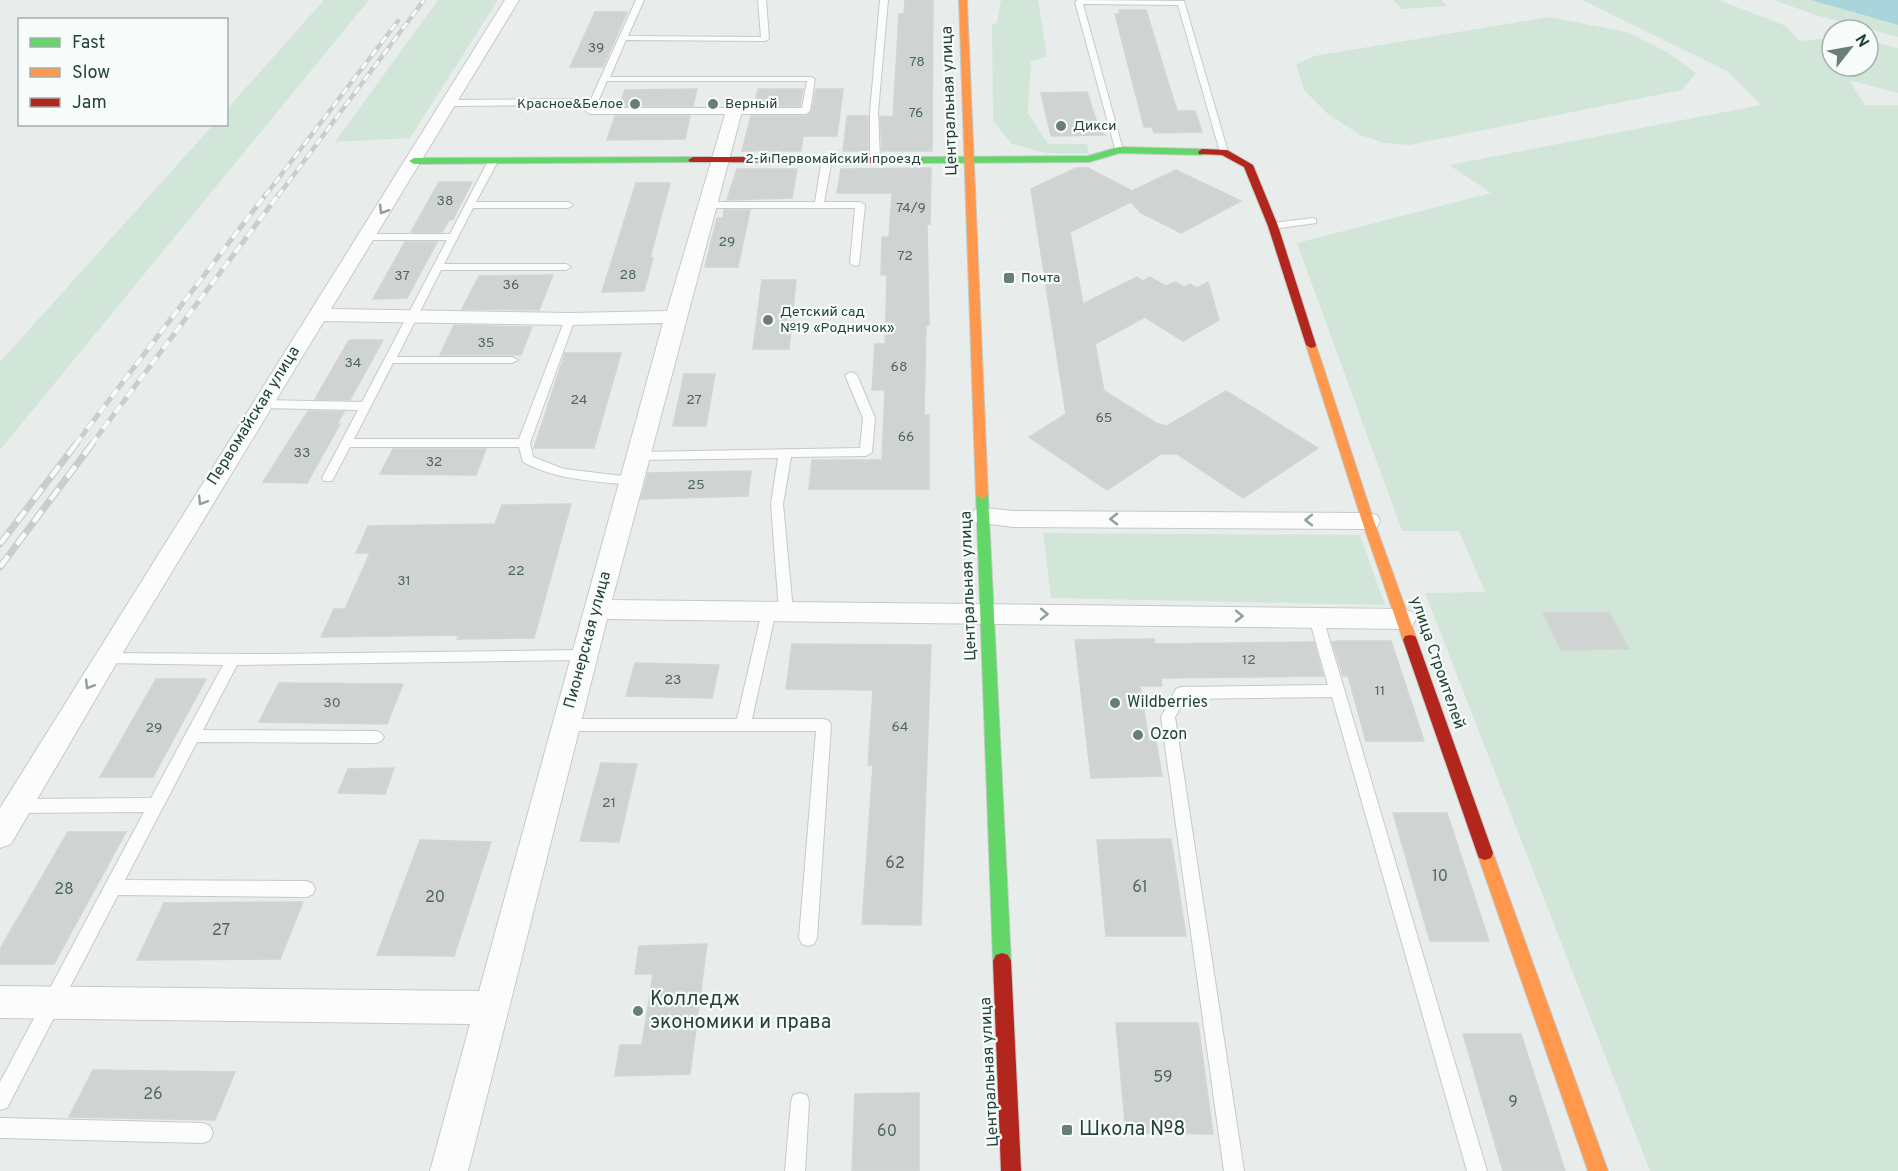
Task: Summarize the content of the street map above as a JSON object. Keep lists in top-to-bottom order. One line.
{"streets":{"street":["Центральная улица","2-й Первомайский проезд","Первомайская улица","Пионерская улица","улица Строителей"]},"crossings":[["Центральная улица","2-й Первомайский проезд"],["2-й Первомайский проезд","Первомайская улица"],["2-й Первомайский проезд","Пионерская улица"],["2-й Первомайский проезд","улица Строителей"]],"one_way":["Первомайская улица"],"places":{"other":["Красное&Белое","Верный","Дикси","Детский сад №19 «Родничок»","Wildberries","Ozon","Колледж экономики и права"],"transit":["Почта","Школа №8"]},"house_numbers":["39","78","76","38","74/9","29","72","28","37","36","35","34","68","24","27","65","66","33","32","25","22","31","12","23","11","30","64","29","21","62","10","61","28","20","27","59","26","9","60"],"legend":["Fast","Slow","Jam"],"north":"top right"}
